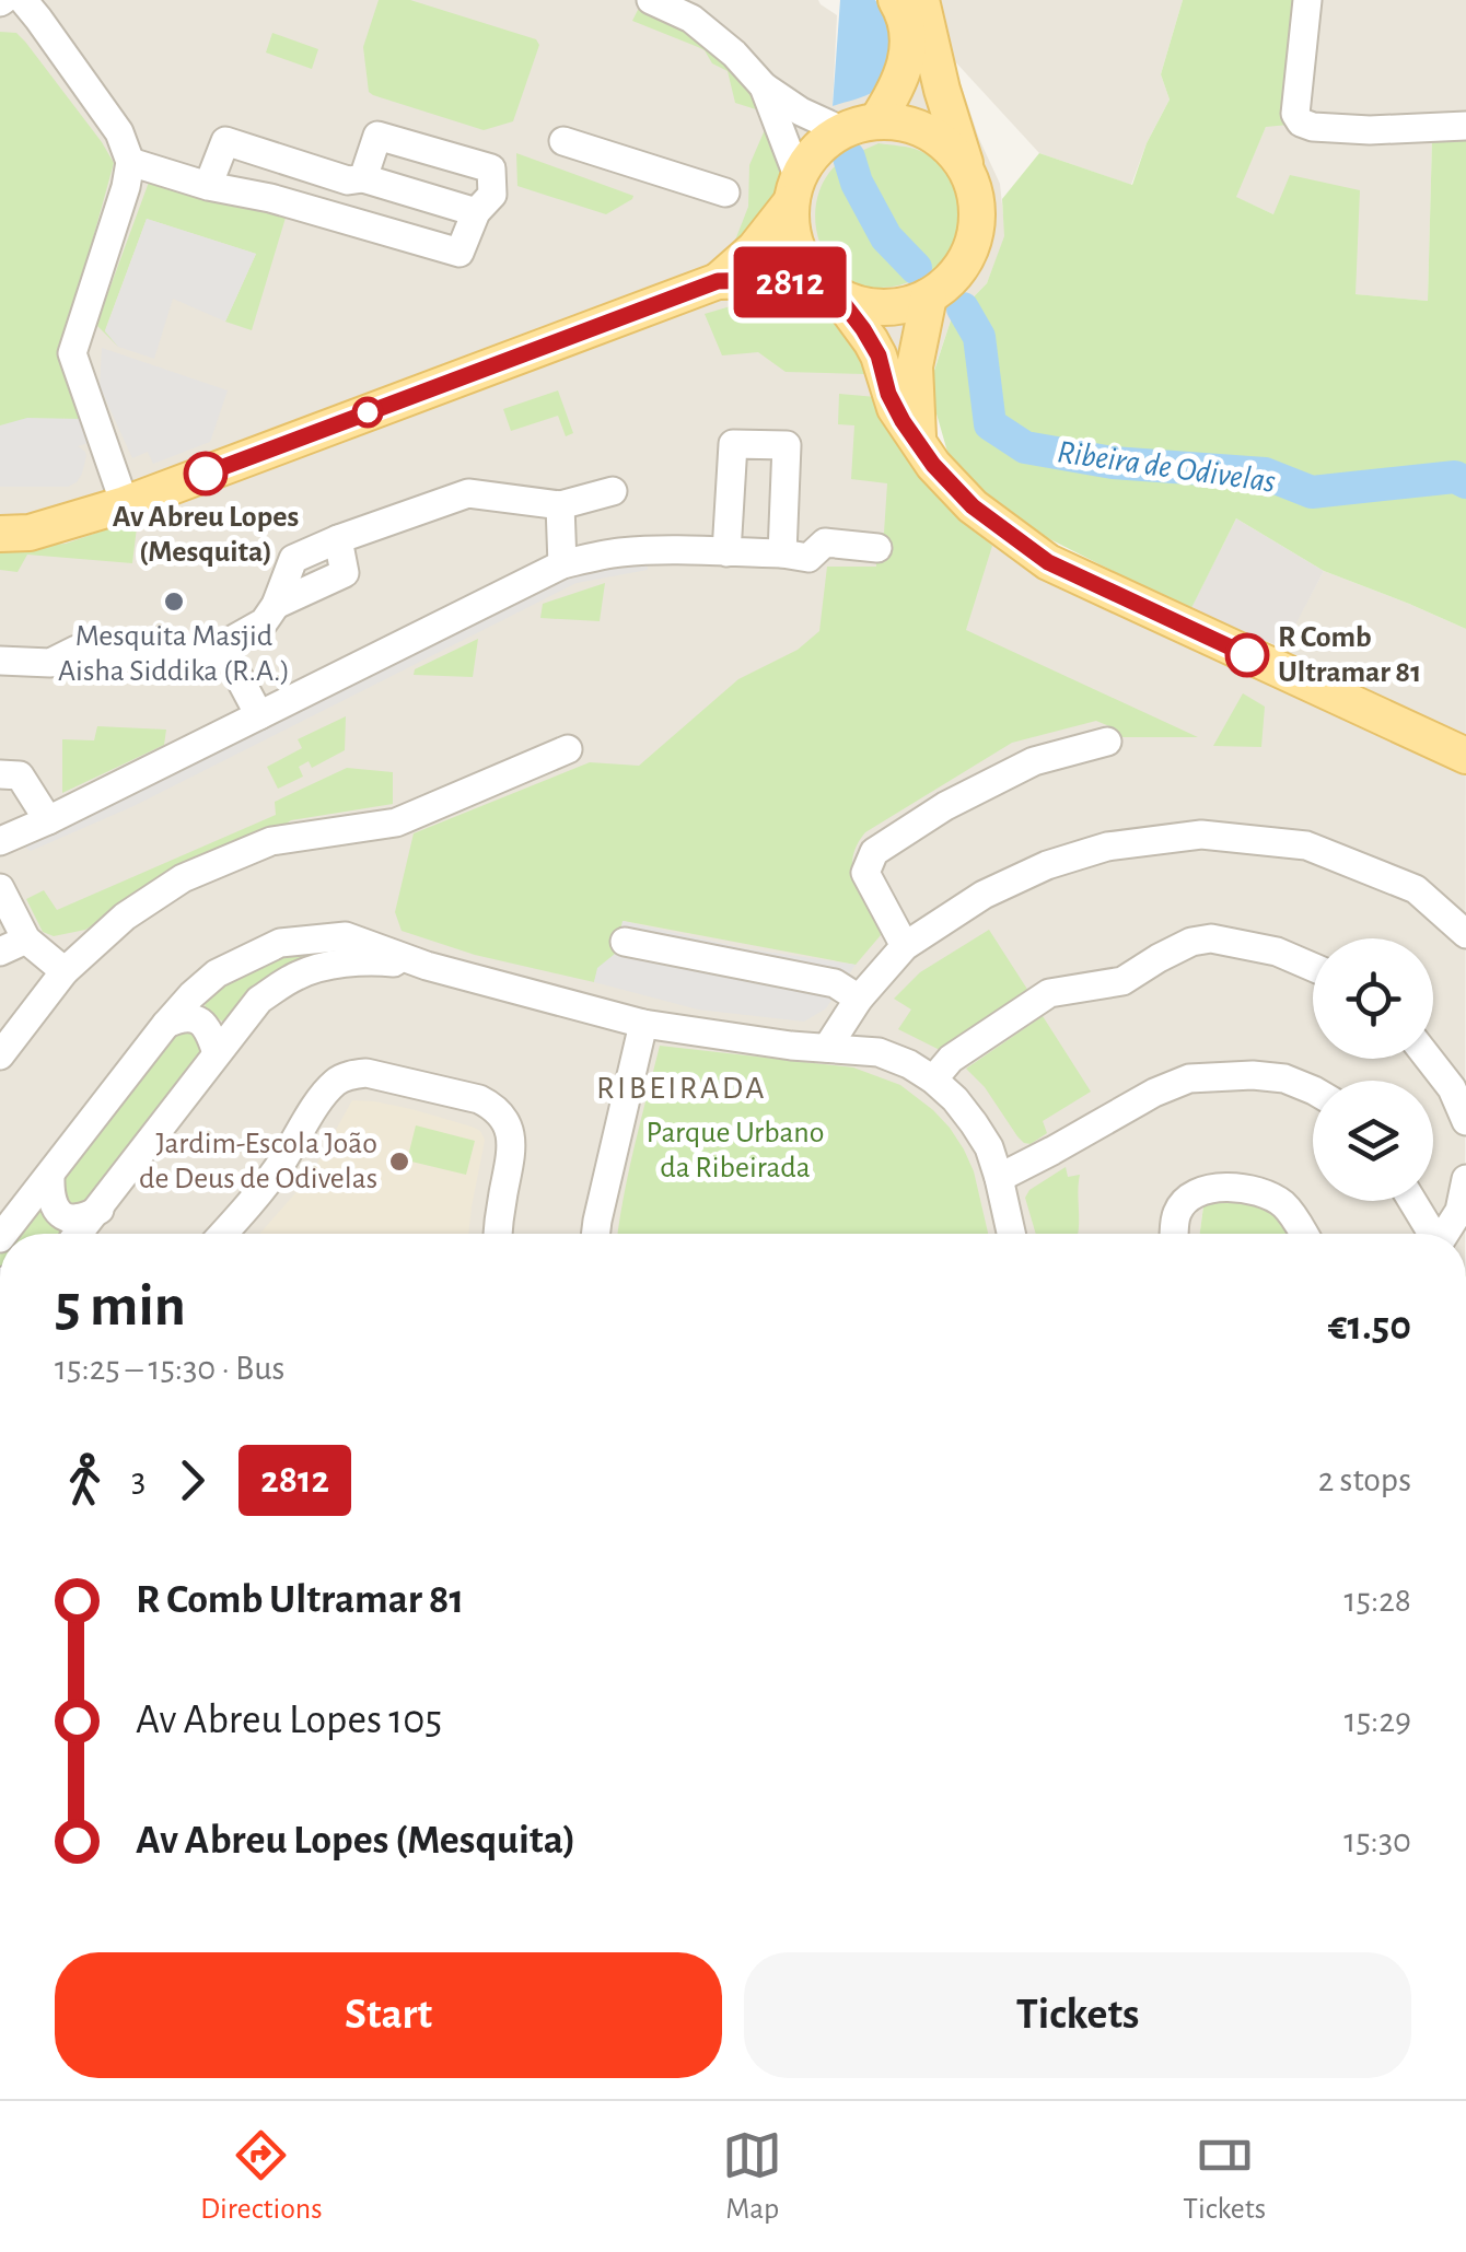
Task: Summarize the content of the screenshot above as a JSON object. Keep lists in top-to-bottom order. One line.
{"districts":["RIBEIRADA"],"water":["Ribeira de Odivelas"],"parks":["Parque Urbano da Ribeirada"],"places":["Av Abreu Lopes (Mesquita)","Mesquita Masjid Aisha Siddika (R.A.)","R Comb Ultramar 81","Jardim-Escola João de Deus de Odivelas"],"lines":["bus line 2812"],"page":{"on_map":"2812","heading":["5 min","15:25 – 15:30 · Bus","€1.50"],"legs":["3","2812","2 stops"],"list":[{"name":"R Comb Ultramar 81","value":"15:28"},{"name":"Av Abreu Lopes 105","value":"15:29"},{"name":"Av Abreu Lopes (Mesquita)","value":"15:30"}],"buttons":["Start","Tickets"],"tabs":["Directions","Map","Tickets"]}}
